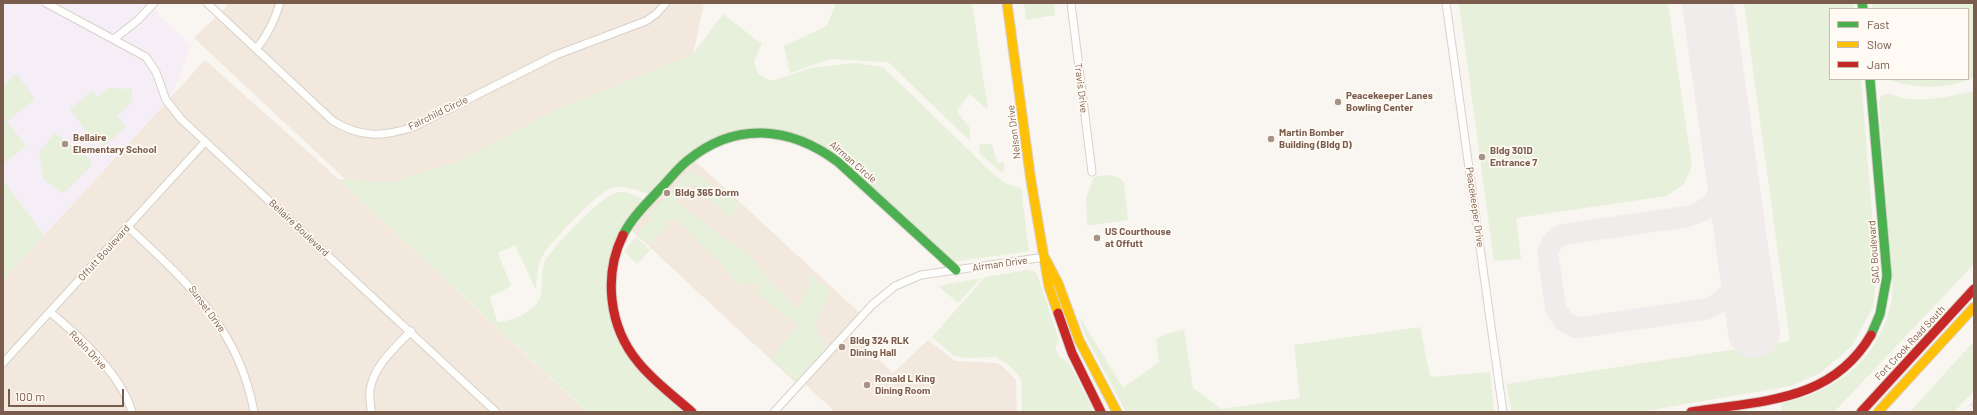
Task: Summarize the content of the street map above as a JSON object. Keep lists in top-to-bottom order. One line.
{"streets":{"street":["Travis Drive","Fairchild Circle","Nelson Drive","Airman Circle","Peacekeeper Drive","Bellaire Boulevard","SAC Boulevard","Offutt Boulevard","Airman Drive","Sunset Drive","Fort Crook Road South","Robin Drive"]},"crossings":[["Nelson Drive","Airman Drive"],["Airman Circle","Airman Drive"],["Bellaire Boulevard","Offutt Boulevard"],["Offutt Boulevard","Sunset Drive"],["Offutt Boulevard","Robin Drive"]],"places":["Peacekeeper Lanes Bowling Center","Martin Bomber Building (Bldg D)","Bellaire Elementary School","Bldg 301D Entrance 7","Bldg 365 Dorm","US Courthouse at Offutt","Bldg 324 RLK Dining Hall","Ronald L King Dining Room"],"legend":["Fast","Slow","Jam"],"scale_bar":"100 m"}
